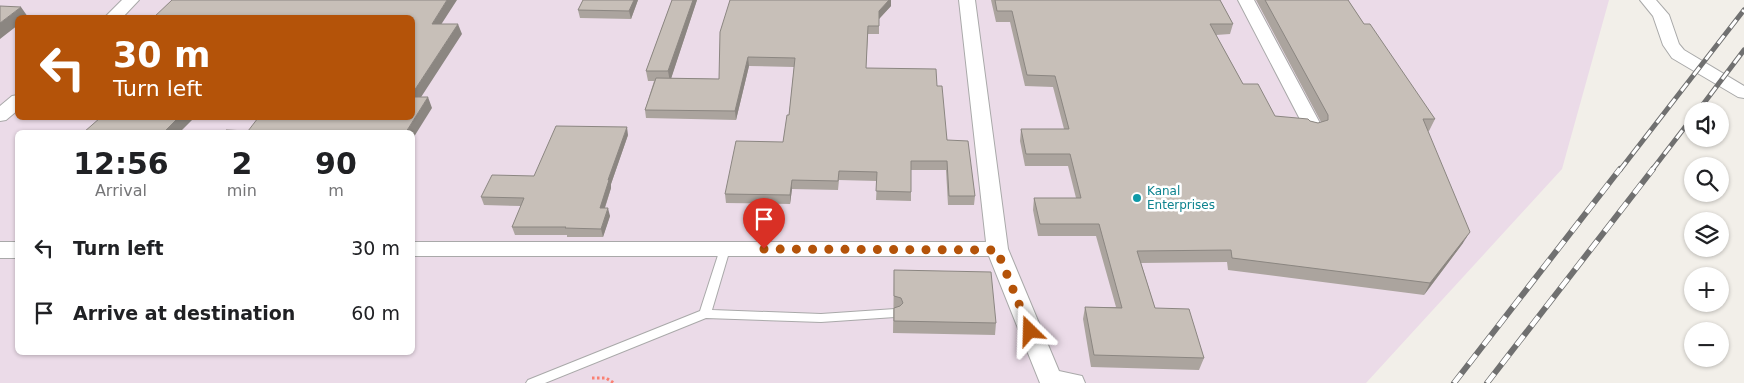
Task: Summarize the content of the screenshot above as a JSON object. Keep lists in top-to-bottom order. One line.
{"places":["Kanal Enterprises"],"page":{"turn":["30 m","Turn left"],"map_buttons":["+","−"],"eta":["12:56","Arrival","2","min","90","m"],"list":[{"name":"Turn left","value":"30 m"},{"name":"Arrive at destination","value":"60 m"}]}}
